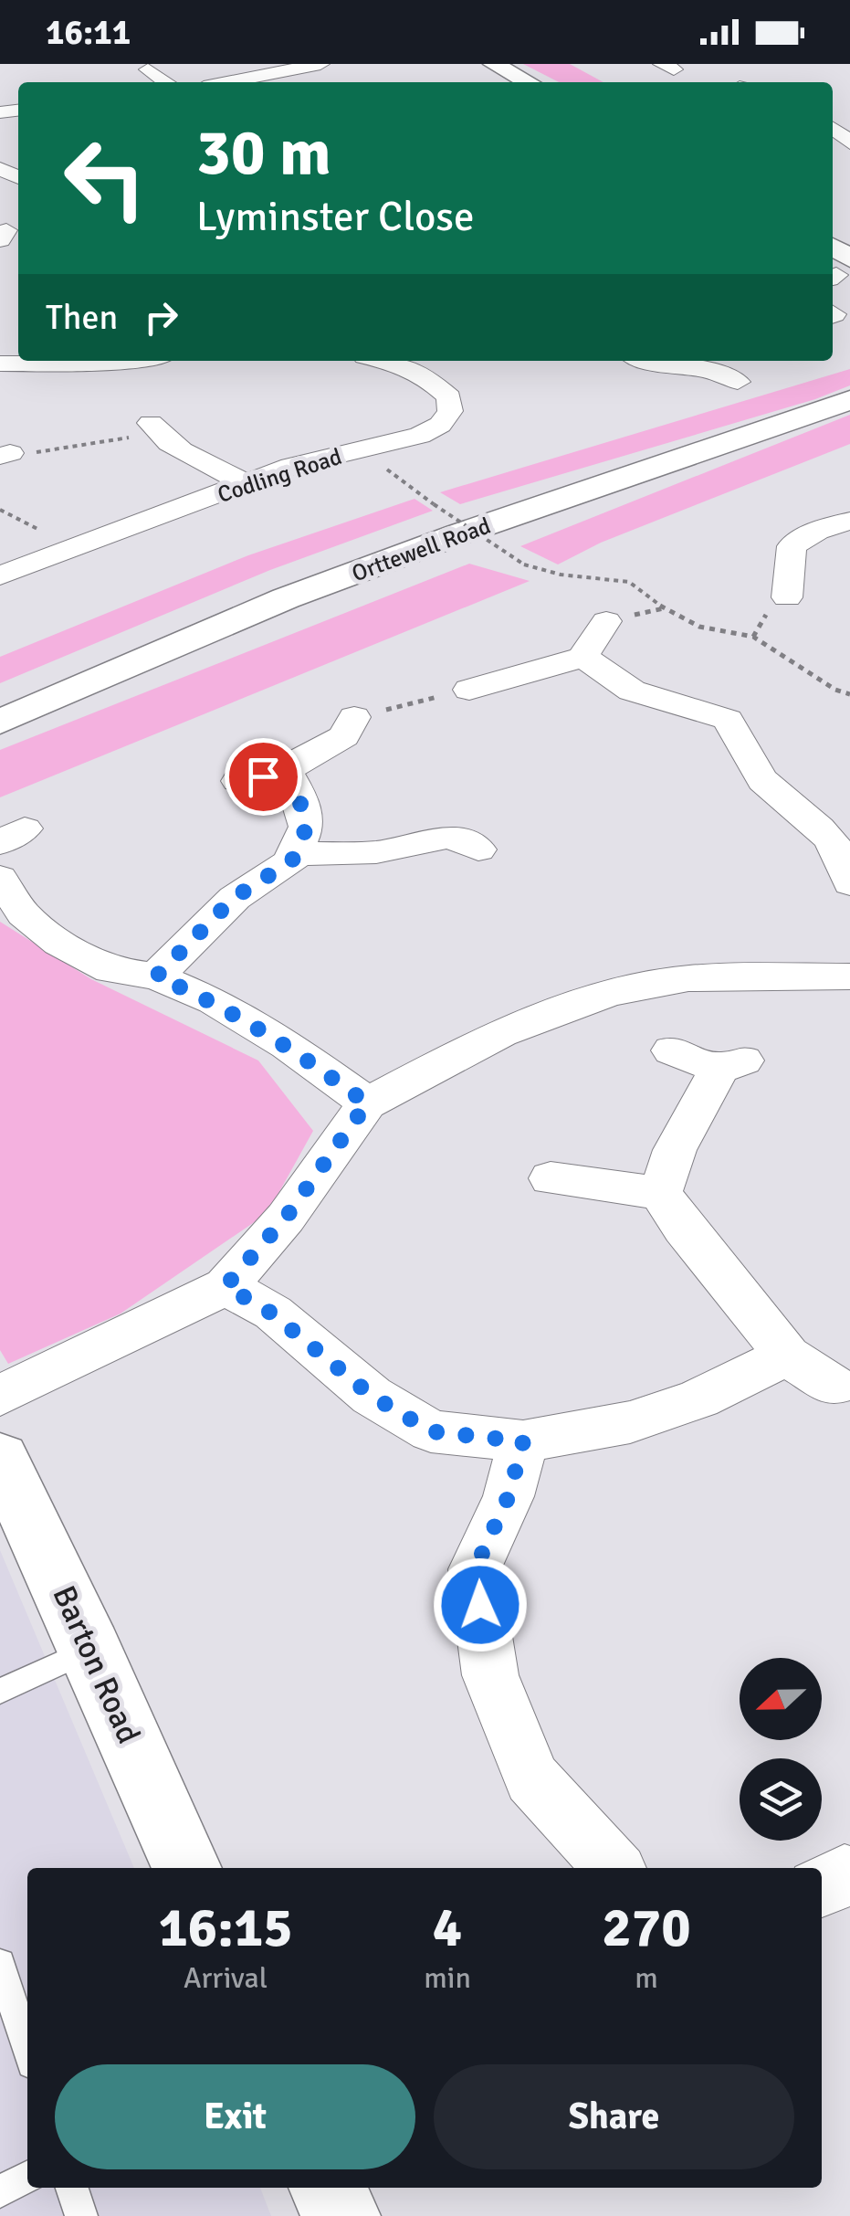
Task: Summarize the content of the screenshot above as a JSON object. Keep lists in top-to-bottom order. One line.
{"streets":{"street":["Codling Road","Orttewell Road","Barton Road"]},"north":"left","page":{"status":"16:11","turn":["30 m","Lyminster Close"],"then":"Then","eta":["16:15","Arrival","4","min","270","m"],"buttons":["Exit","Share"]}}
